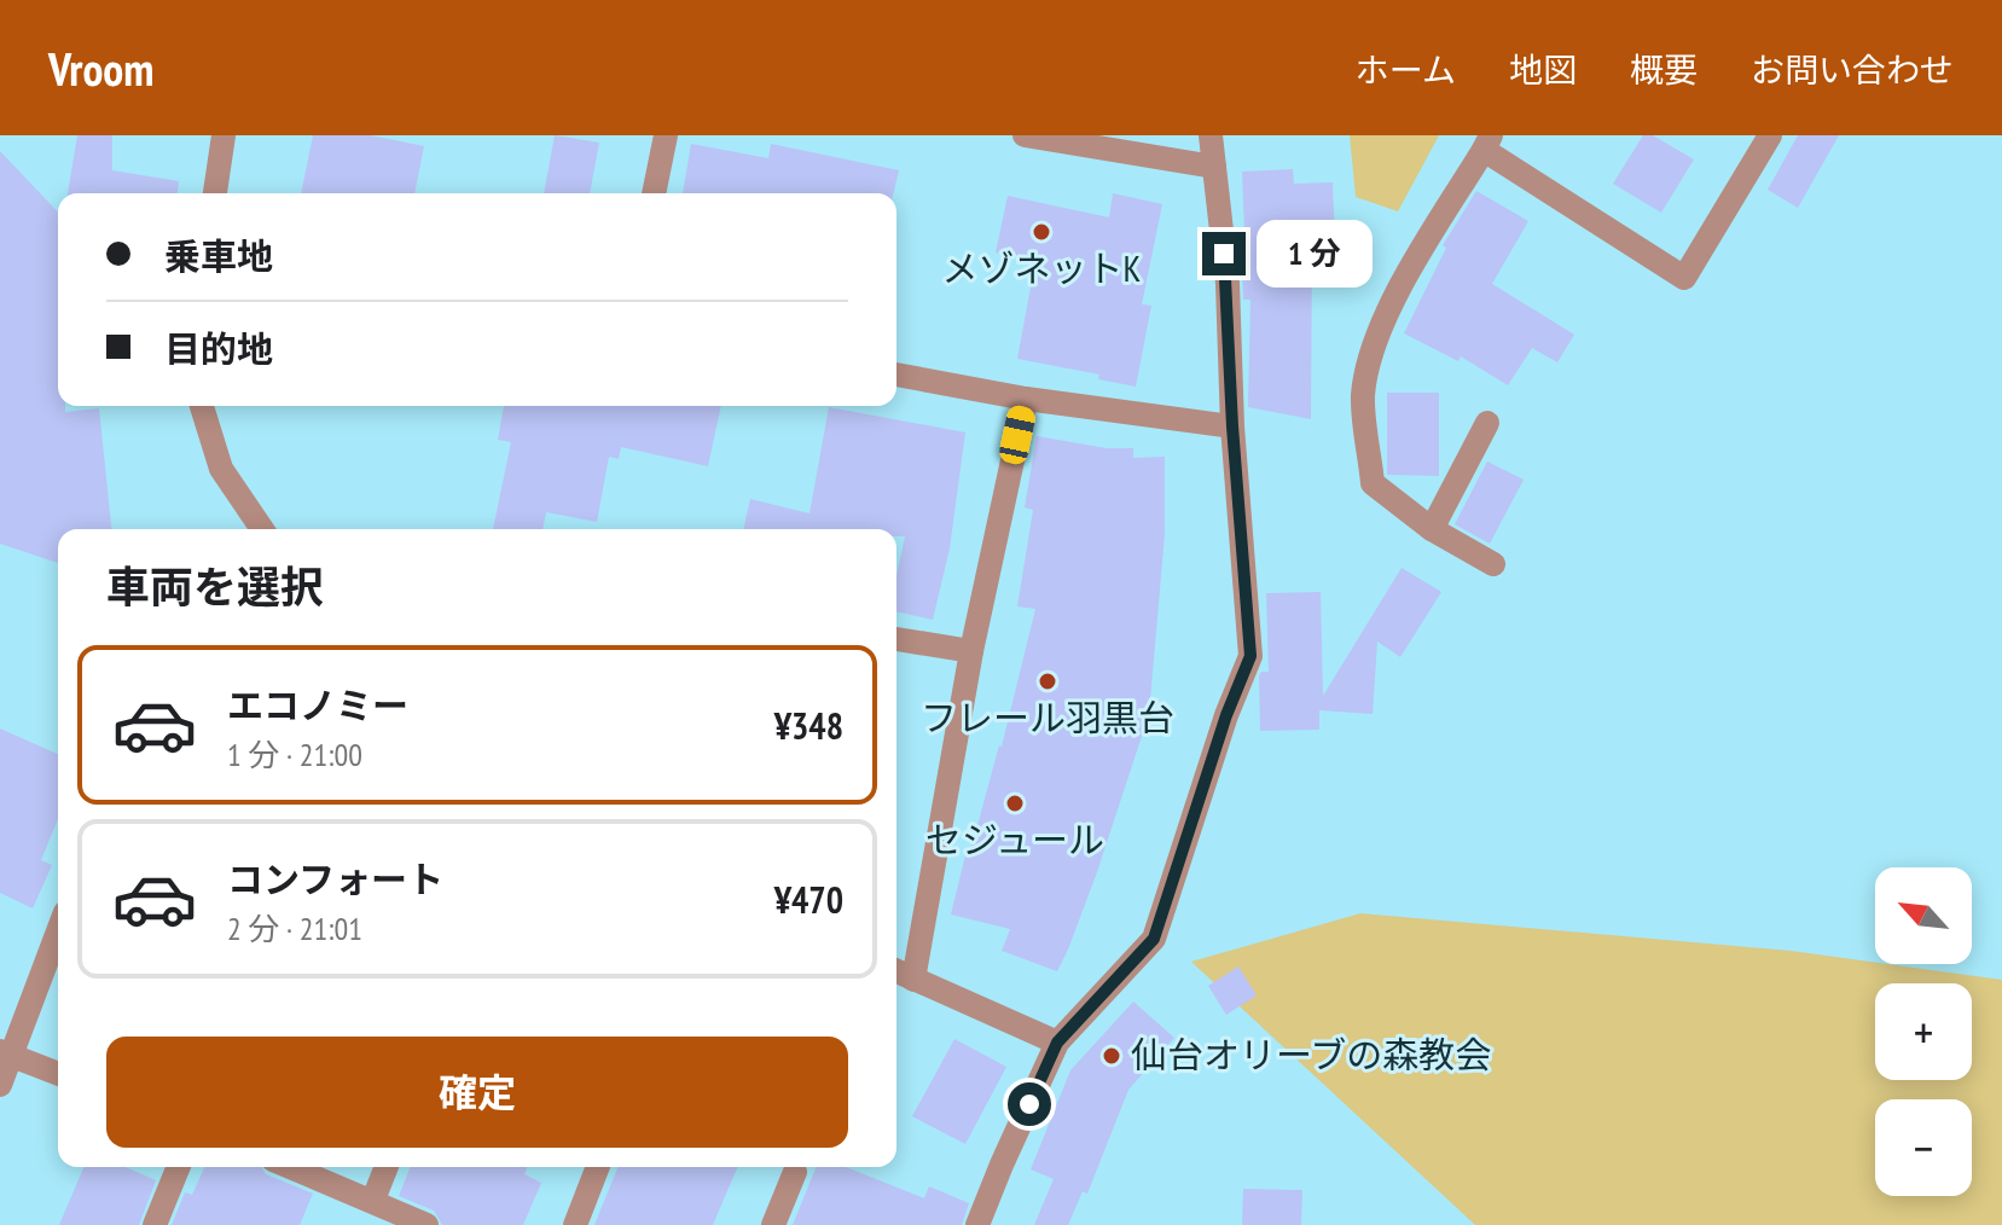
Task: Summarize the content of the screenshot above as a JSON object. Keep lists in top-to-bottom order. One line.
{"places":["メゾネットK","フレール羽黒台","セジュール","仙台オリーブの森教会"],"north":"top left","page":{"header":"Vroom","nav":["ホーム","地図","概要","お問い合わせ"],"banner":["乗車地","目的地"],"bubble":"1 分","heading":"車両を選択","list":[{"name":"エコノミー","note":"1 分 · 21:00","value":"¥348"},{"name":"コンフォート","note":"2 分 · 21:01","value":"¥470"}],"map_buttons":["+","−"],"buttons":"確定"}}
